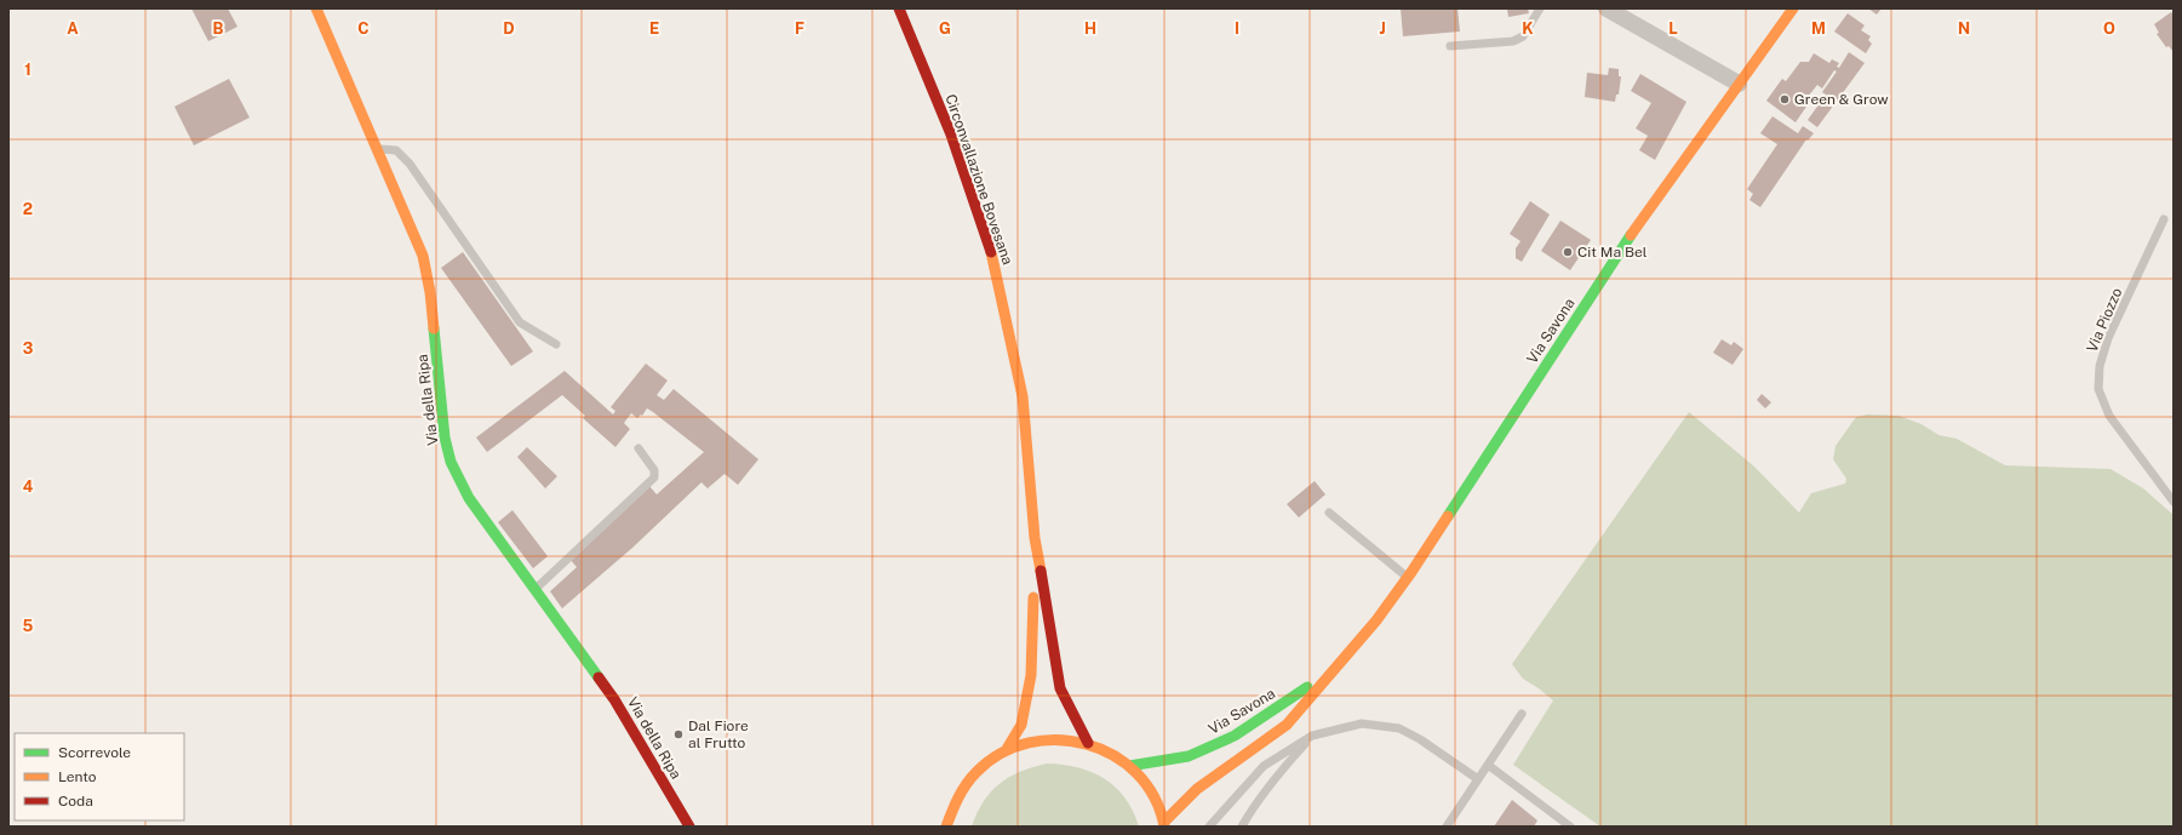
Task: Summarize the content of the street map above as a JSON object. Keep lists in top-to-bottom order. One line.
{"streets":{"main road":["Circonvallazione Bovesana","Via Savona","Via della Ripa"],"lane":["Via Piozzo"]},"places":["Green & Grow","Cit Ma Bel","Dal Fiore al Frutto"],"legend":["Scorrevole","Lento","Coda"],"grid":{"columns":["A","B","C","D","E","F","G","H","I","J","K","L","M","N","O"],"rows":["1","2","3","4","5"]}}
